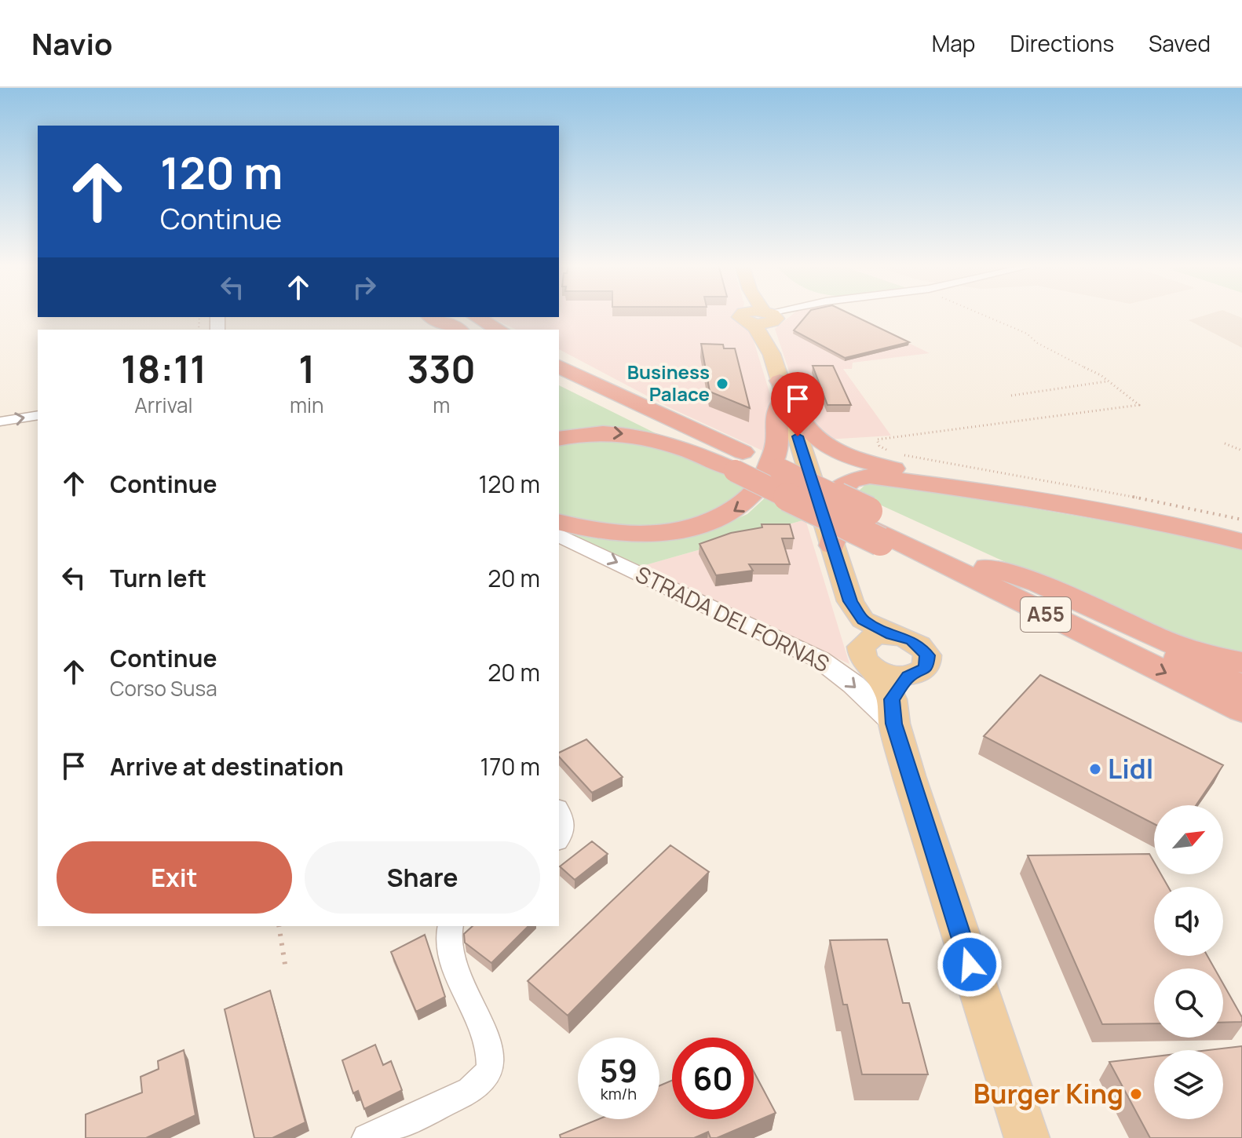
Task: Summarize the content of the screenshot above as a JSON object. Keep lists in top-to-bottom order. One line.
{"streets":{"highway":["A55"],"street":["STRADA DEL FORNAS"]},"one_way":["STRADA DEL FORNAS"],"places":["Business Palace","Lidl","Burger King"],"north":"top right","page":{"header":"Navio","nav":["Map","Directions","Saved"],"turn":["120 m","Continue"],"eta":["18:11","Arrival","1","min","330","m"],"list":[{"name":"Continue","value":"120 m"},{"name":"Turn left","value":"20 m"},{"name":"Continue","note":"Corso Susa","value":"20 m"},{"name":"Arrive at destination","value":"170 m"}],"buttons":["Exit","Share"],"speed":"59 km/h","limit":"60"}}
